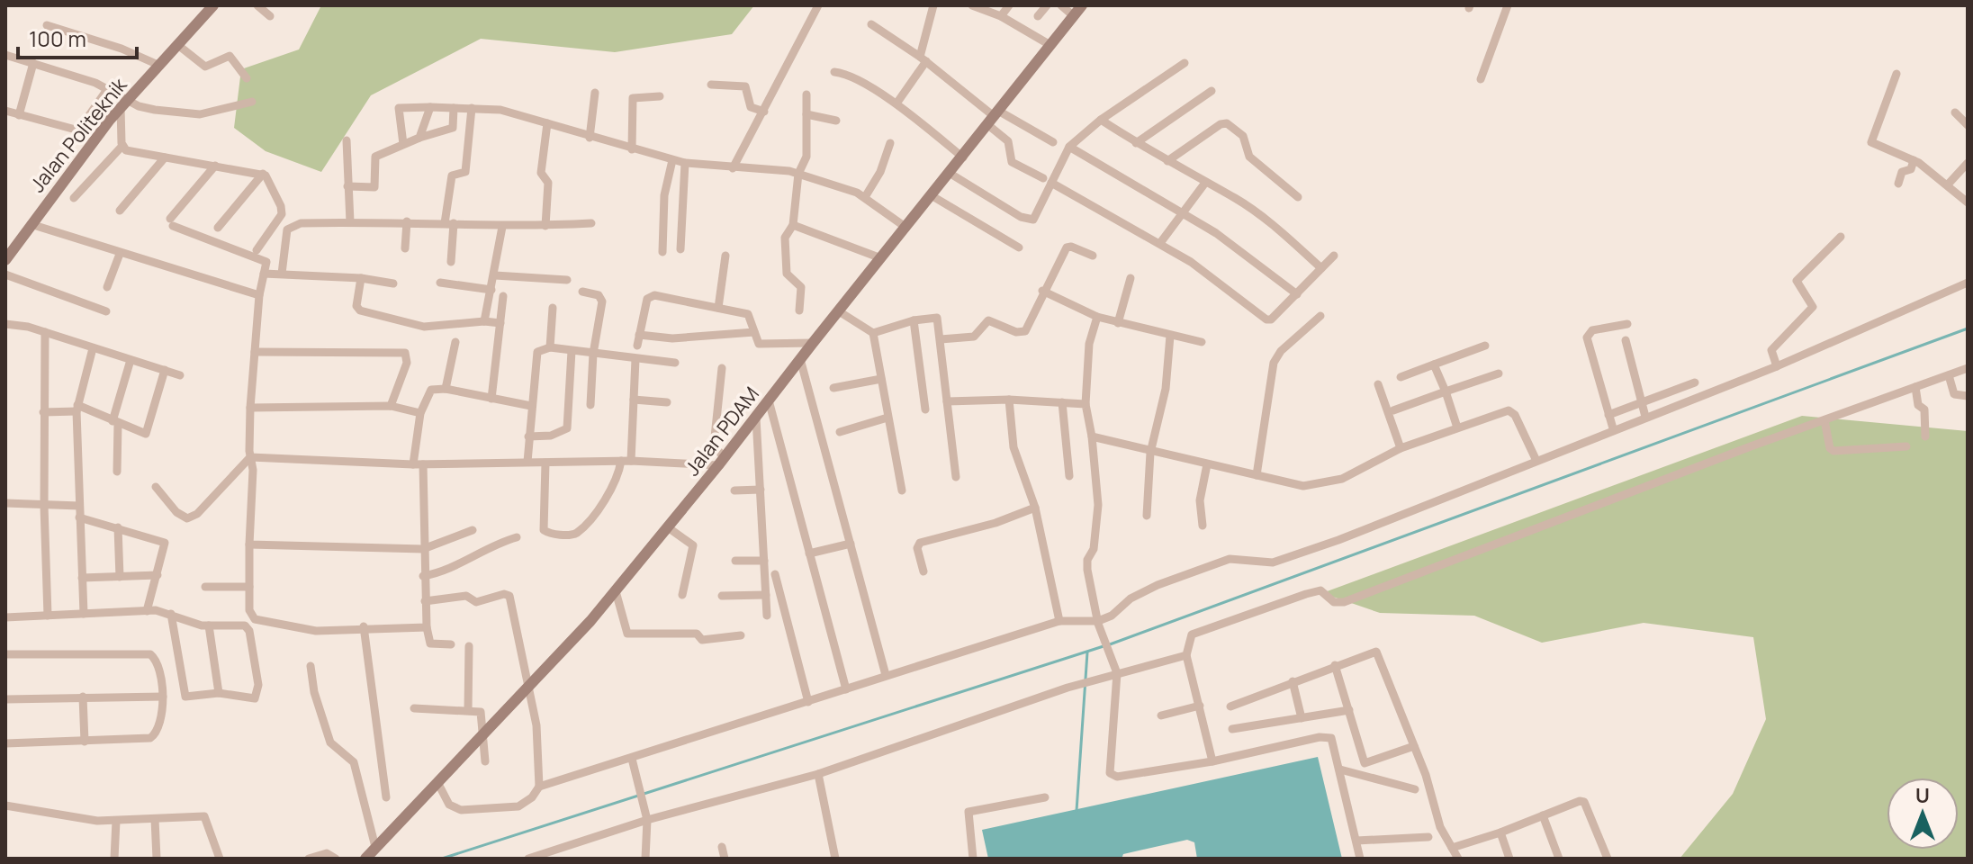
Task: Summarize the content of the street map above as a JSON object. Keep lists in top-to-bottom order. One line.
{"streets":{"street":["Jalan Politeknik","Jalan PDAM"]},"scale_bar":"100 m","north":"top"}
